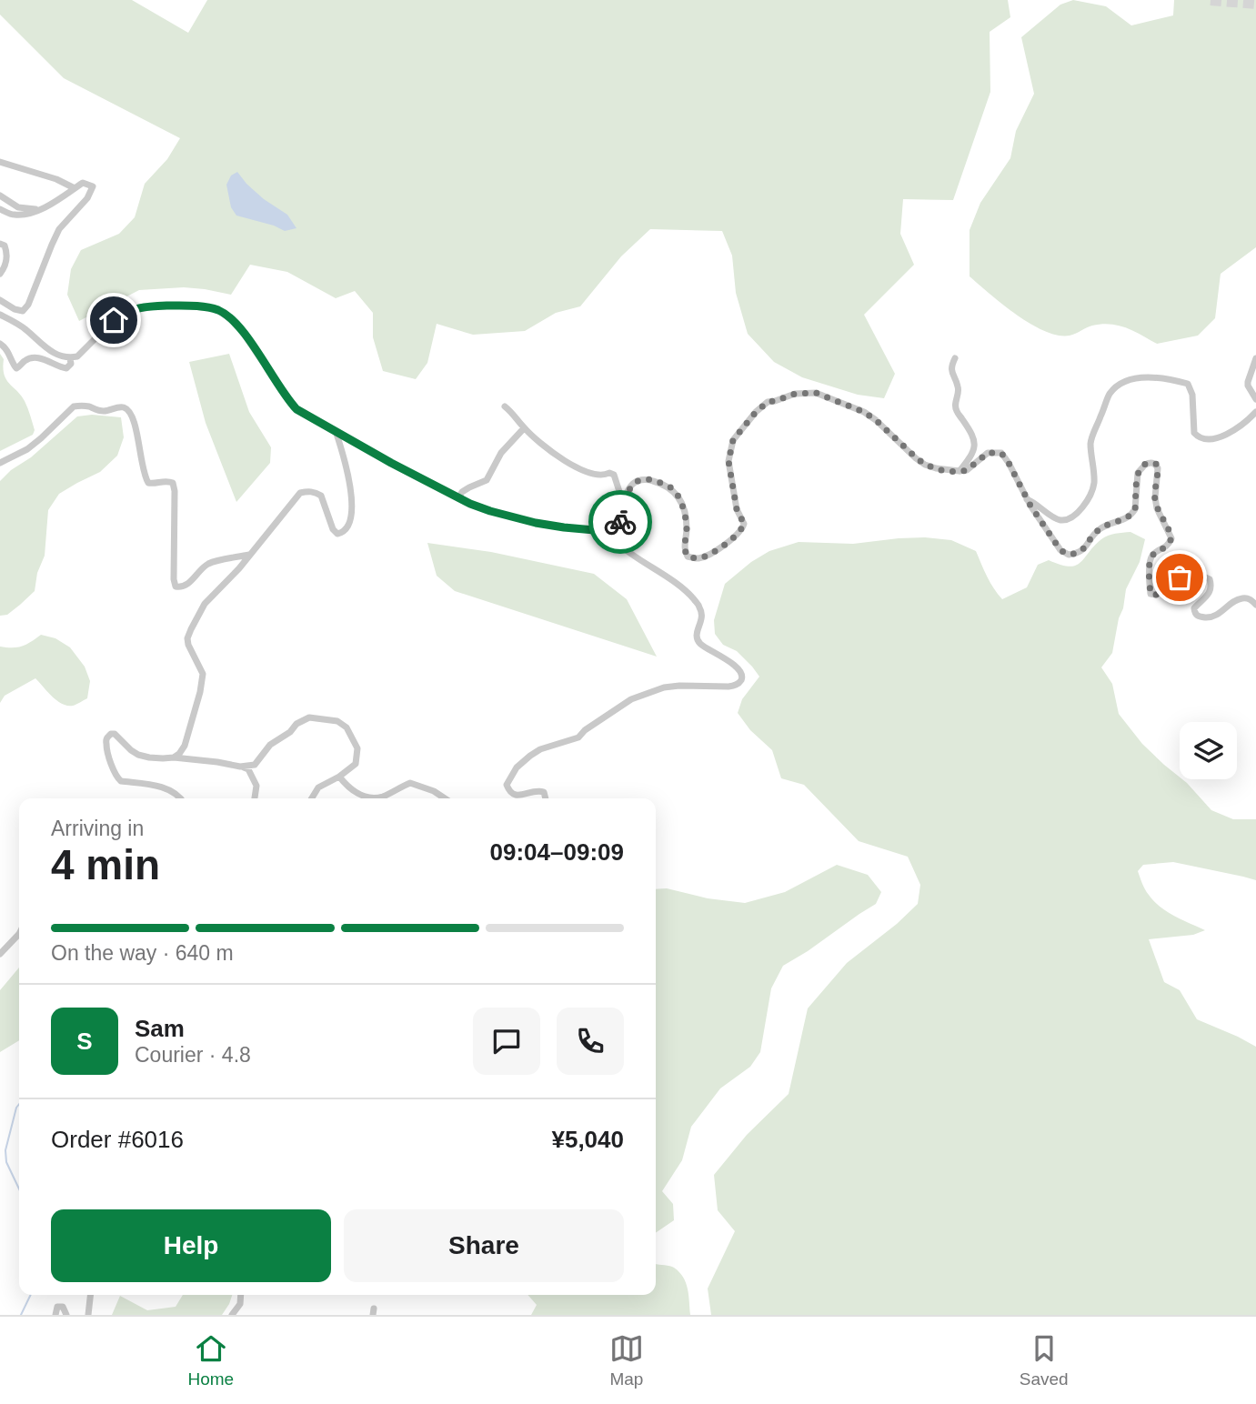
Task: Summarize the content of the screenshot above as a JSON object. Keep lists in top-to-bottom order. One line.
{"page":{"heading":["4 min","Arriving in","09:04–09:09"],"panel":["Sam","Courier · 4.8","Order #6016","¥5,040"],"bar":"On the way · 640 m","round":"S","buttons":["Help","Share"],"tabs":["Home","Map","Saved"]}}
